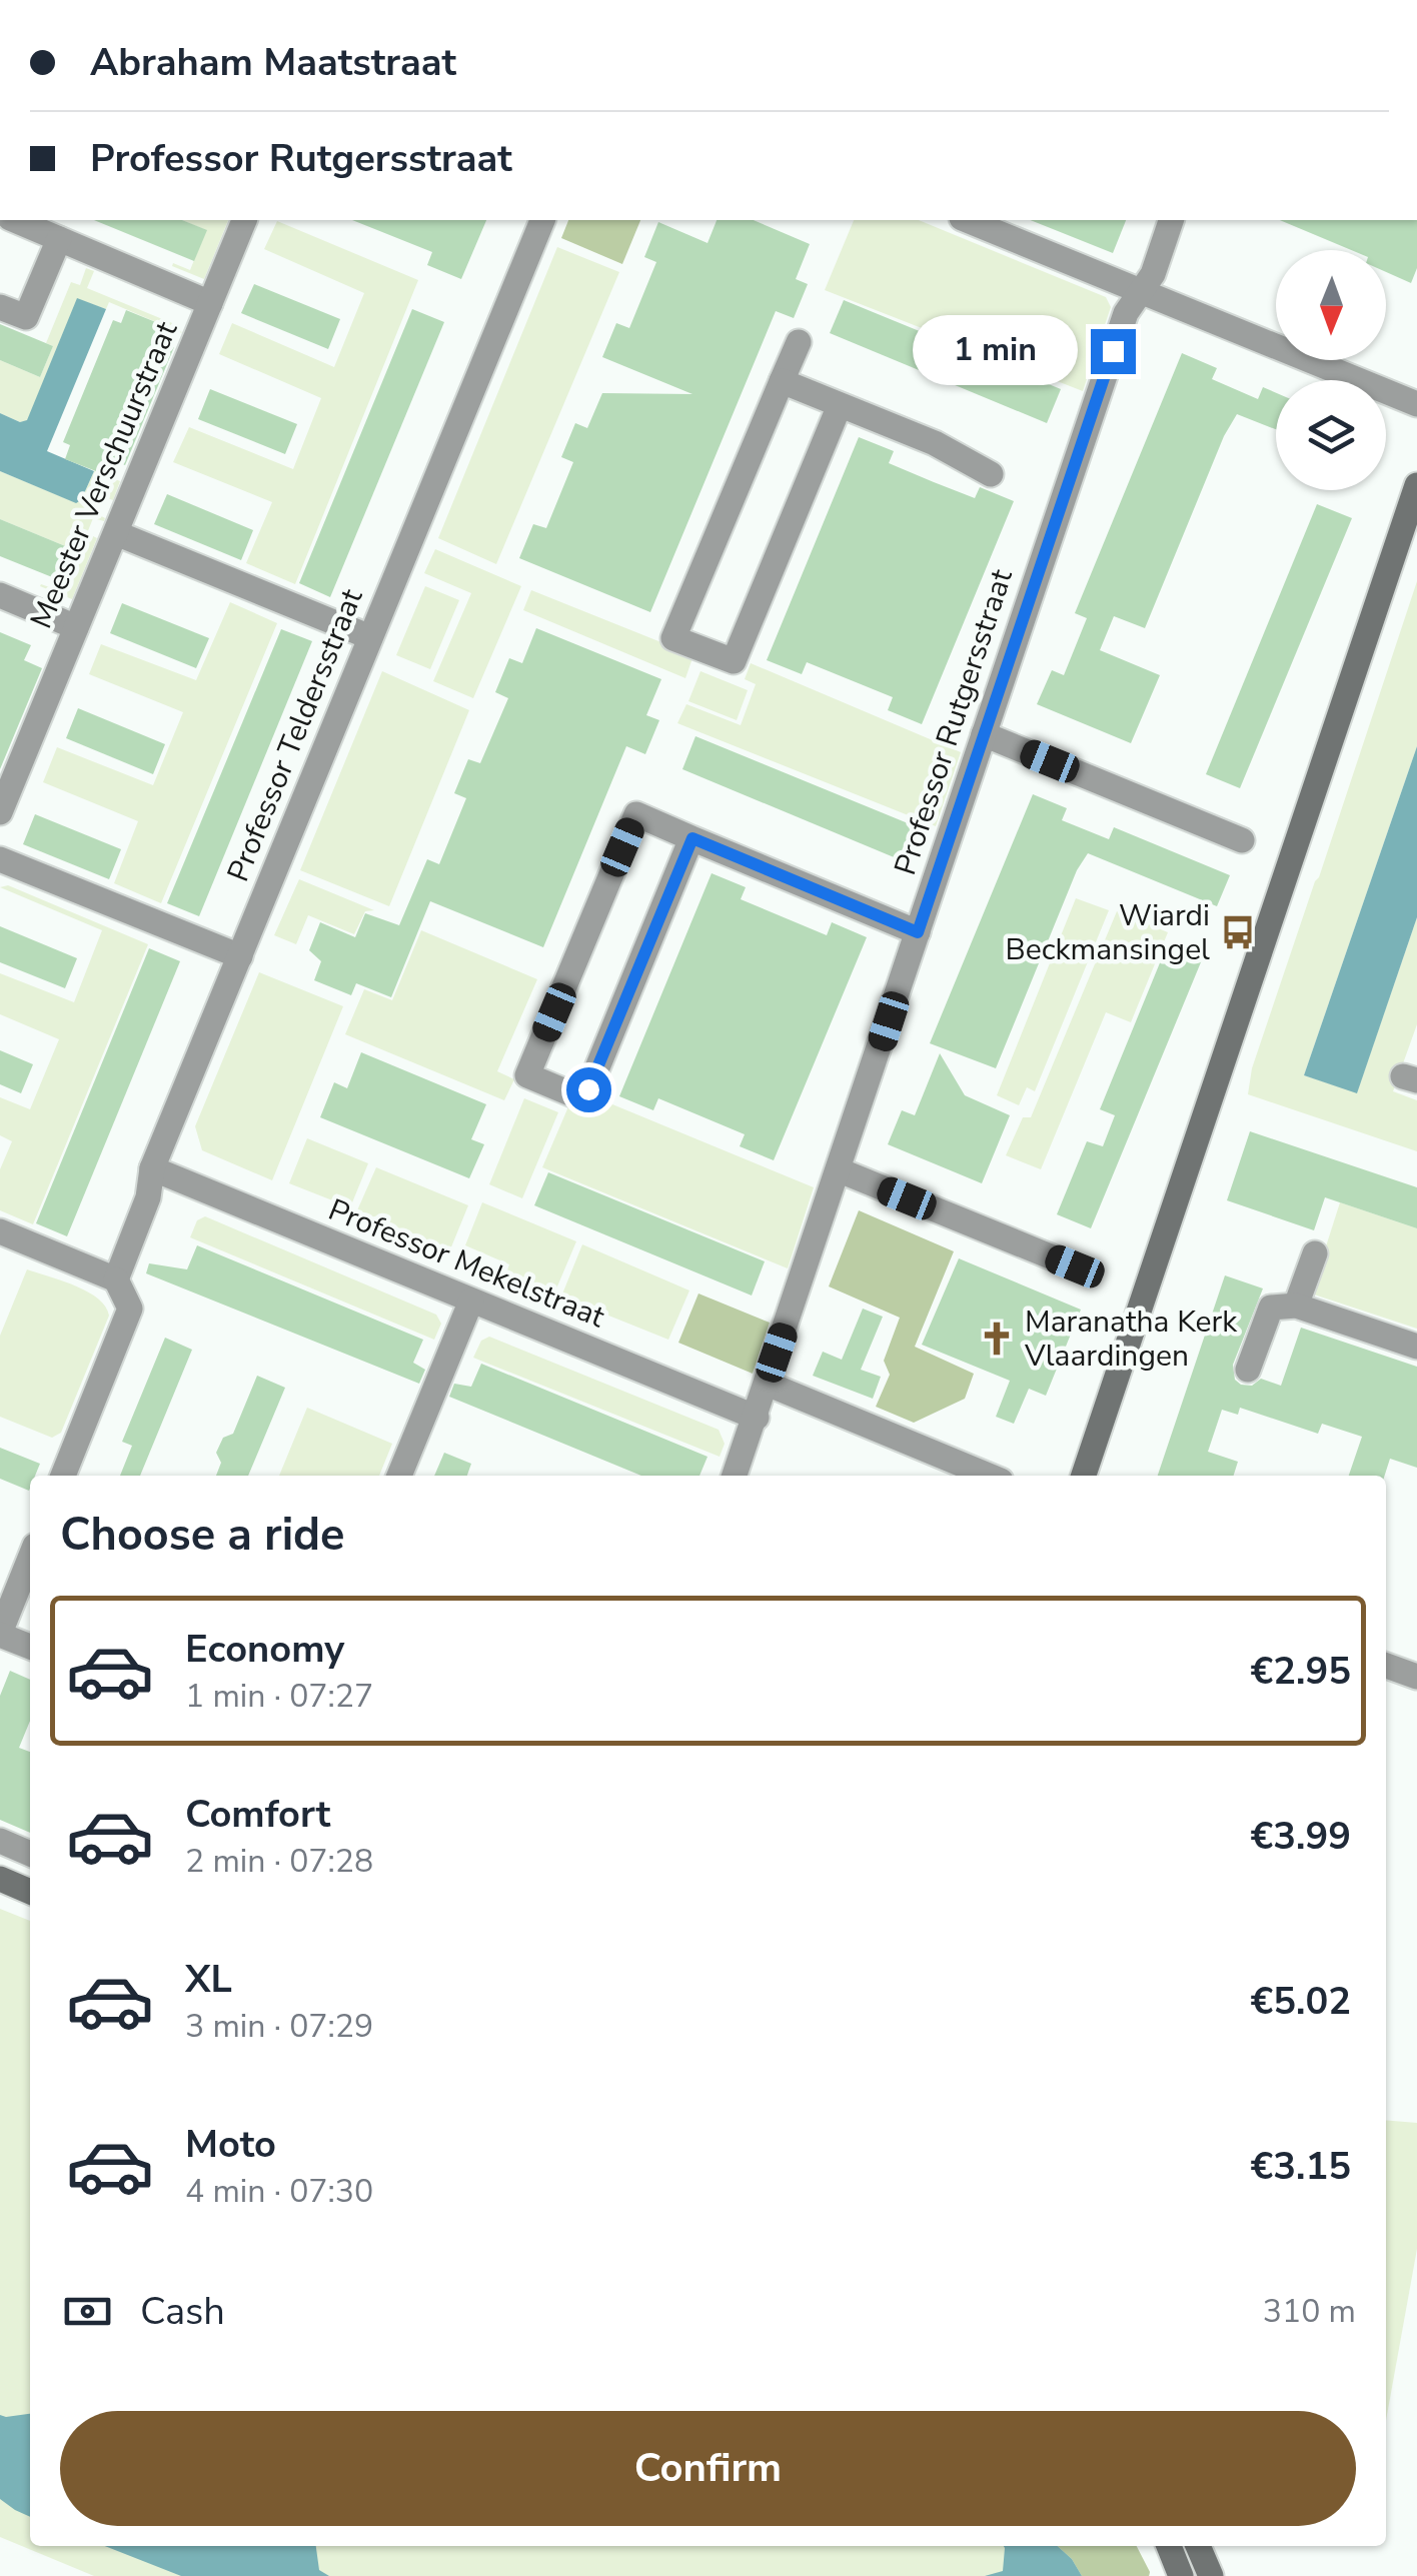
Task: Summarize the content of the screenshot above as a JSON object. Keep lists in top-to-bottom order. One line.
{"streets":{"street":["Meester Verschuurstraat","Professor Rutgersstraat","Professor Teldersstraat","Professor Mekelstraat"]},"crossings":[["Professor Rutgersstraat","Professor Mekelstraat"],["Professor Teldersstraat","Professor Mekelstraat"]],"places":{"bus stop":["Wiardi Beckmansingel"],"church":["Maranatha Kerk Vlaardingen"]},"north":"bottom","page":{"banner":["Abraham Maatstraat","Professor Rutgersstraat"],"bubble":"1 min","heading":"Choose a ride","list":[{"name":"Economy","note":"1 min · 07:27","value":"€2.95"},{"name":"Comfort","note":"2 min · 07:28","value":"€3.99"},{"name":"XL","note":"3 min · 07:29","value":"€5.02"},{"name":"Moto","note":"4 min · 07:30","value":"€3.15"}],"pay":["Cash","310 m"],"buttons":"Confirm"}}
